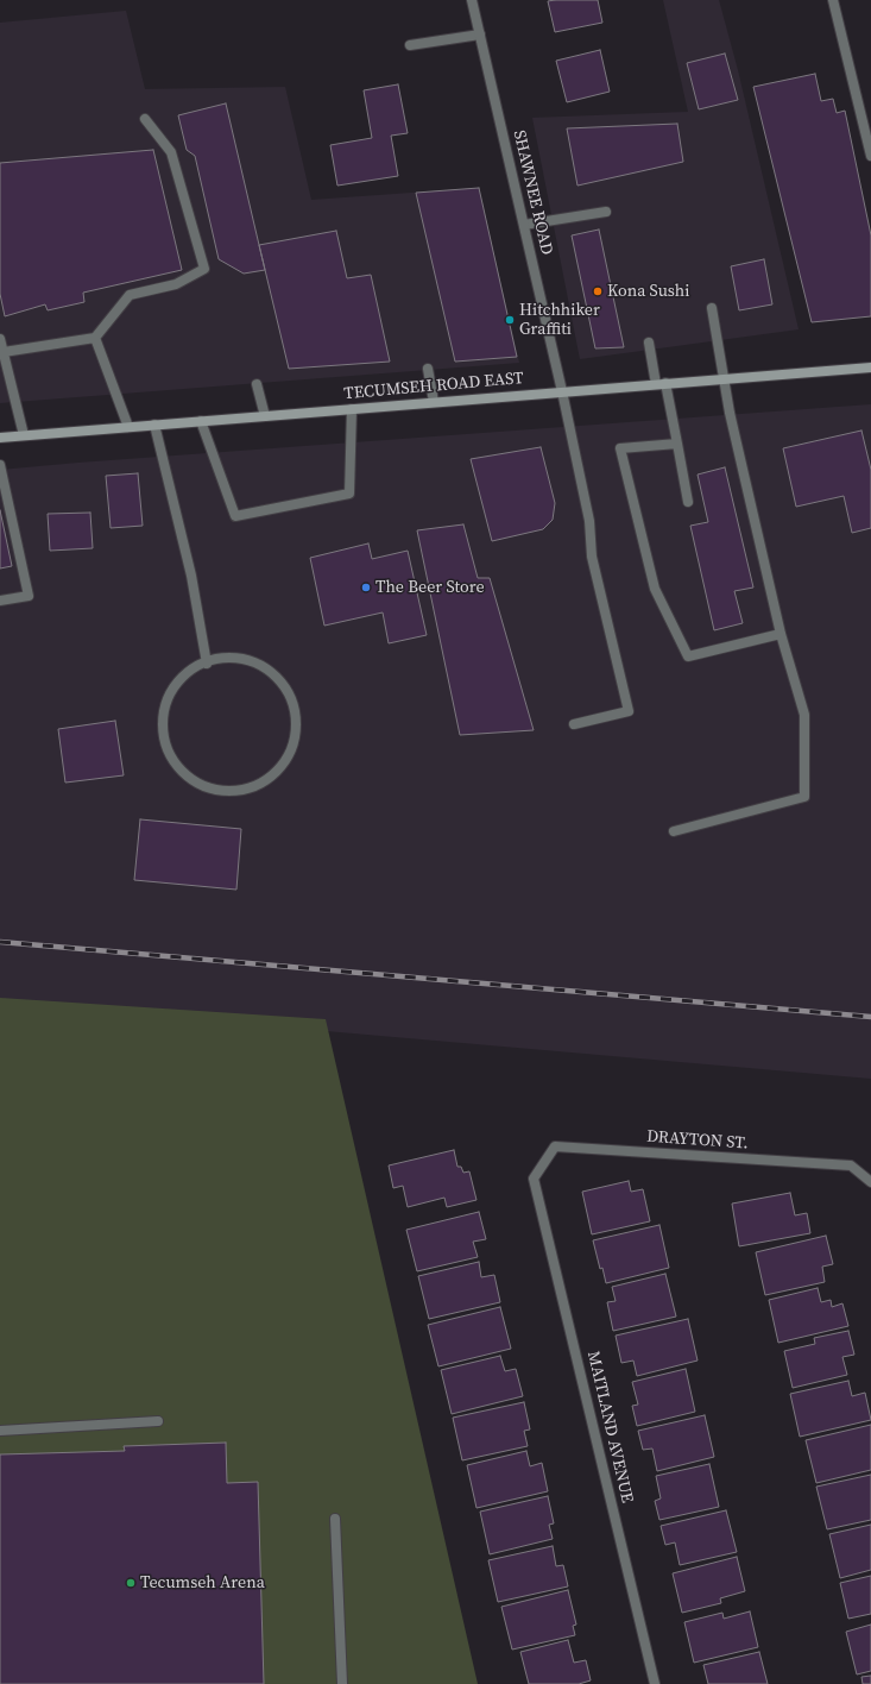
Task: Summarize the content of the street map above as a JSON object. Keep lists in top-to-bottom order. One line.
{"streets":{"main road":["TECUMSEH ROAD EAST"],"street":["SHAWNEE ROAD","DRAYTON ST.","MAITLAND AVENUE"]},"crossings":[["SHAWNEE ROAD","TECUMSEH ROAD EAST"],["DRAYTON ST.","MAITLAND AVENUE"]],"places":["Kona Sushi","Hitchhiker Graffiti","The Beer Store","Tecumseh Arena"]}
